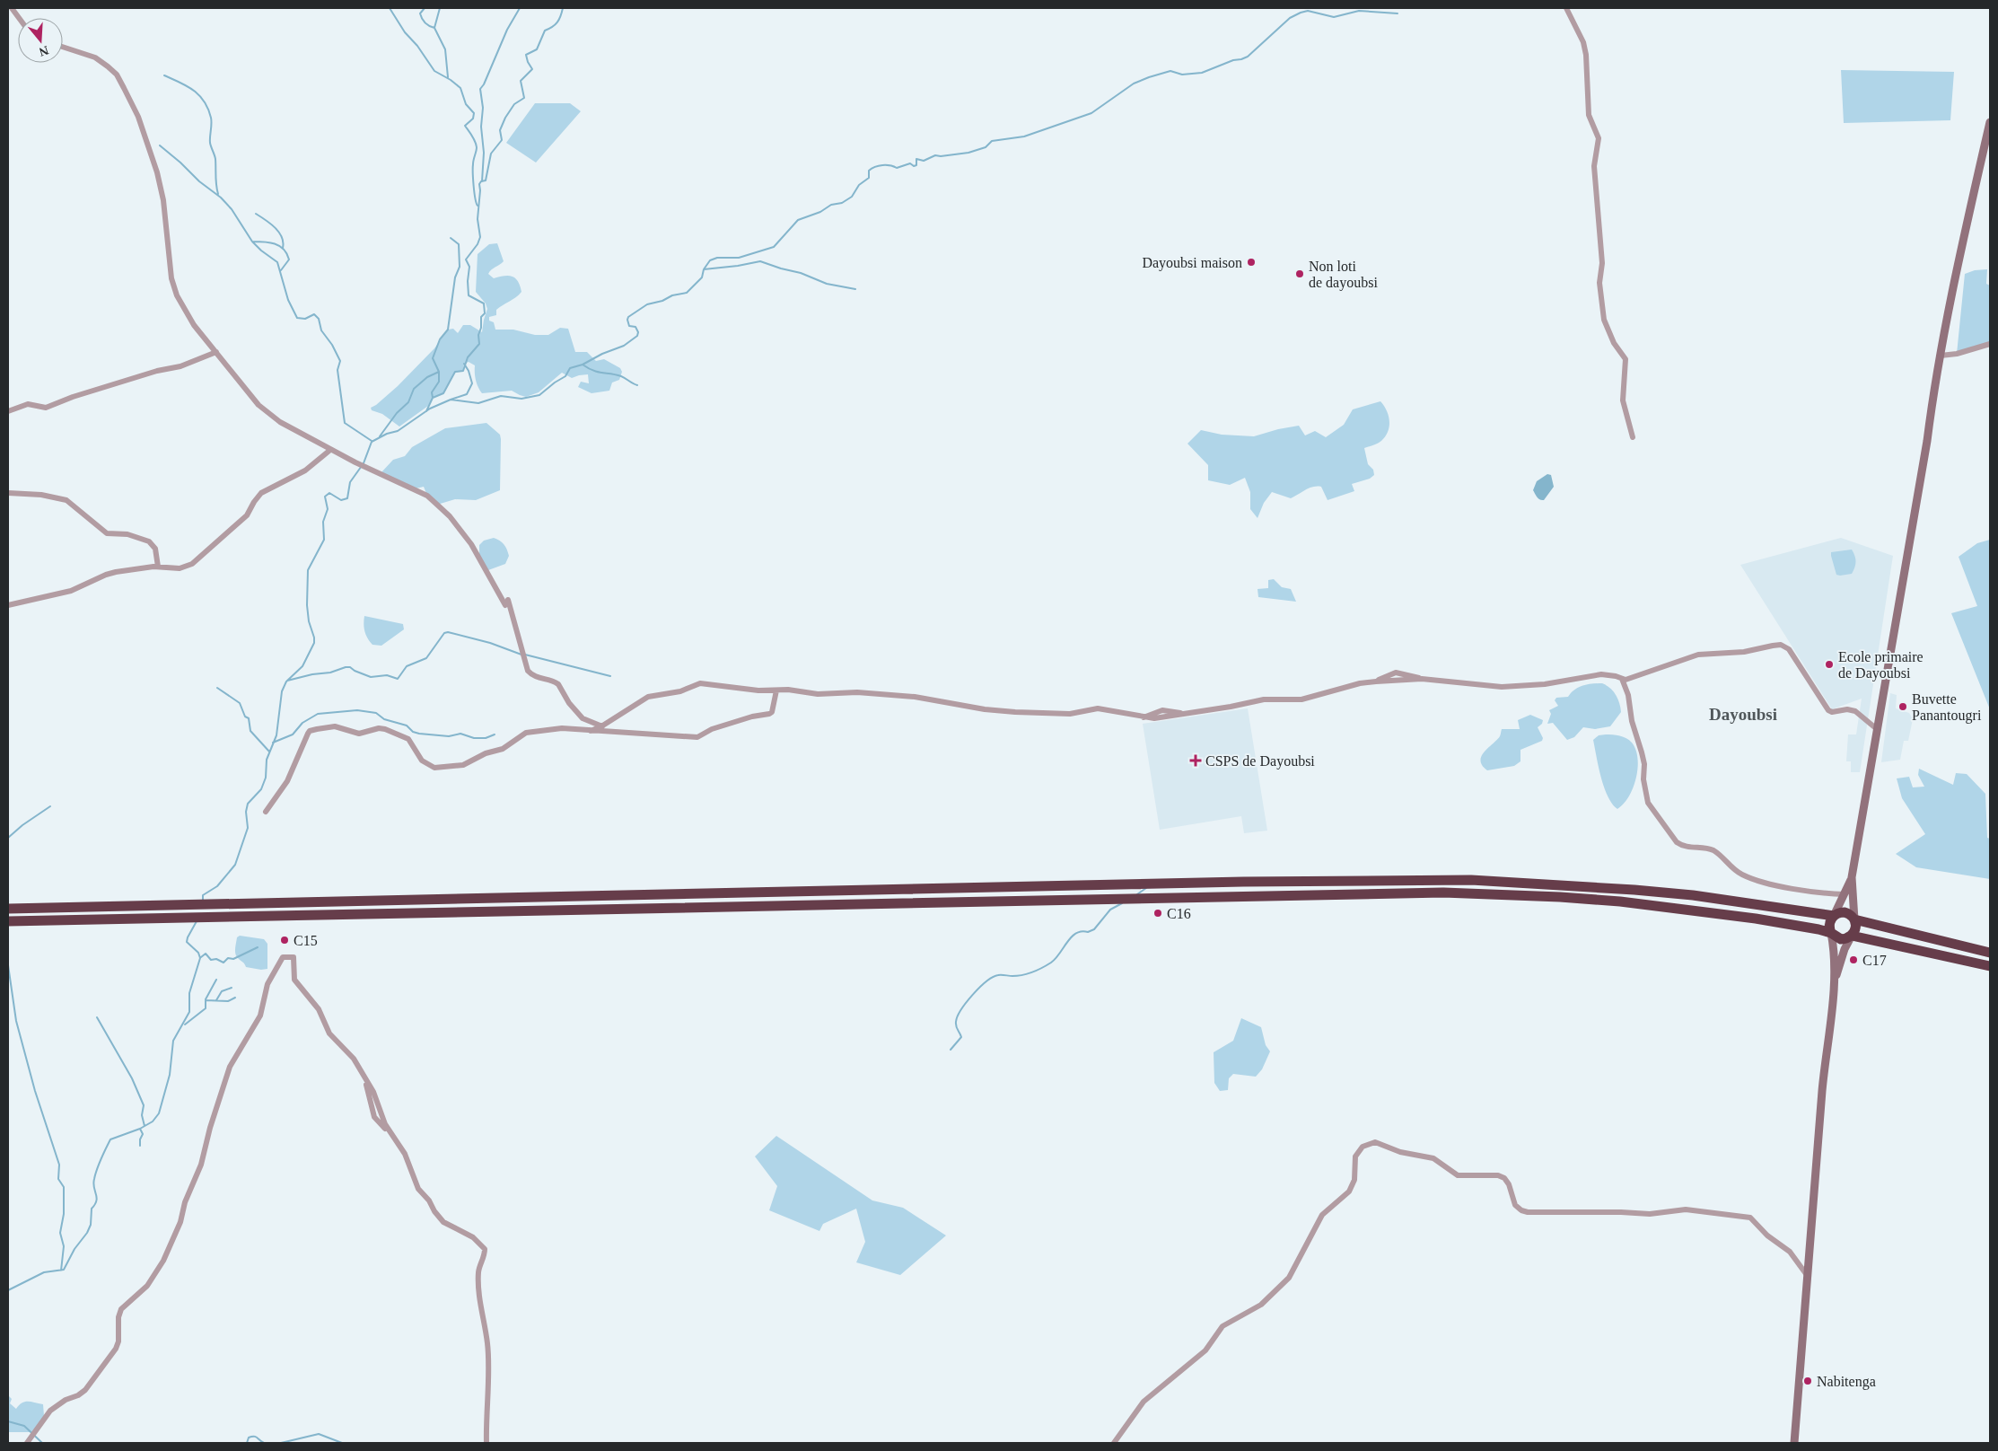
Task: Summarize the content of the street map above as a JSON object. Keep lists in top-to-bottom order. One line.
{"districts":["Dayoubsi"],"places":{"other":["Dayoubsi maison","Non loti de dayoubsi","Ecole primaire de Dayoubsi","Buvette Panantougri","C16","C15","C17","Nabitenga"],"health":["CSPS de Dayoubsi"]},"north":"bottom"}
